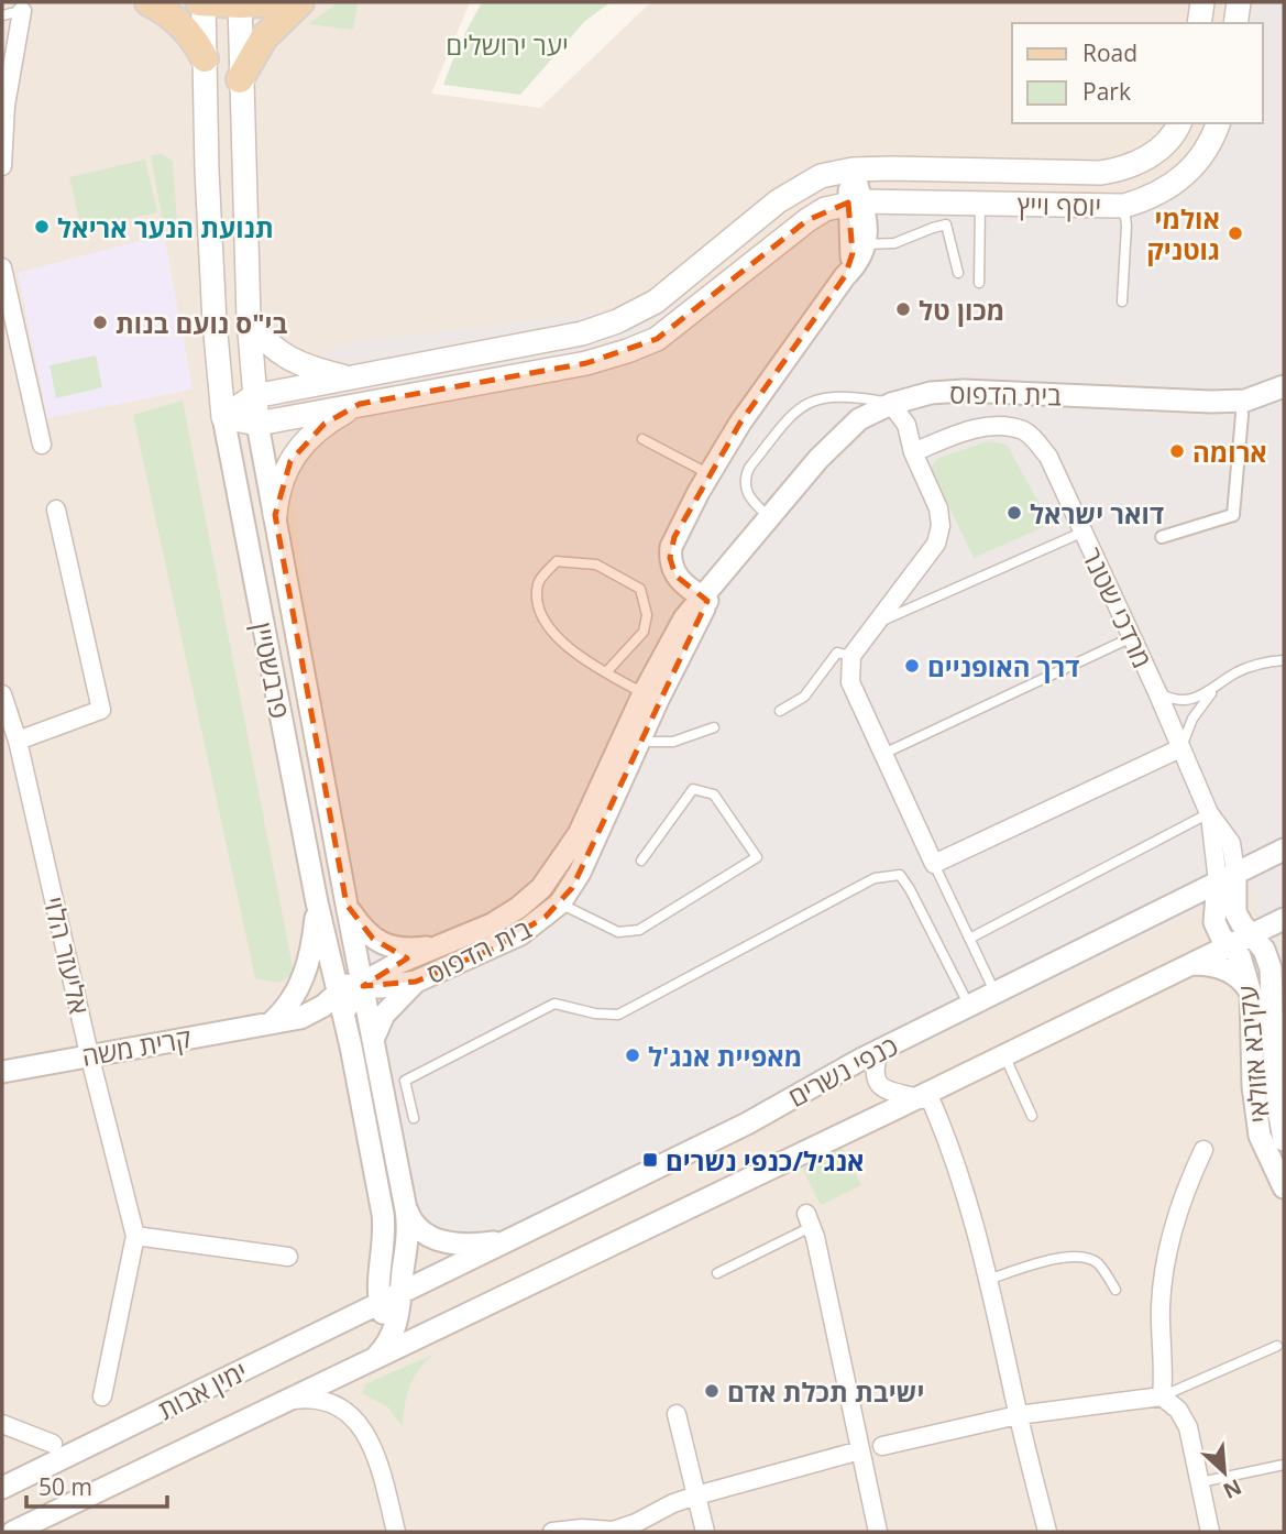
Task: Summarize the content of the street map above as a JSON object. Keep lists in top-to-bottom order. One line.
{"streets":{"main road":["יוסף וייץ","פרבשטיין"],"street":["בית הדפוס","מרדכי שטנר","אליעזר הלוי","קרית משה","עקיבא אזולאי","כנפי נשרים","ימין אבות"]},"crossings":[["יוסף וייץ","פרבשטיין"],["בית הדפוס","פרבשטיין"],["בית הדפוס","קרית משה"],["מרדכי שטנר","עקיבא אזולאי"],["מרדכי שטנר","כנפי נשרים"],["פרבשטיין","קרית משה"],["פרבשטיין","כנפי נשרים"],["פרבשטיין","ימין אבות"],["אליעזר הלוי","קרית משה"],["עקיבא אזולאי","כנפי נשרים"],["כנפי נשרים","ימין אבות"]],"parks":["יער ירושלים"],"places":{"other":["תנועת הנער אריאל","אולמי גוטניק","מכון טל","בי\"ס נועם בנות","ארומה","דואר ישראל","דרך האופניים","מאפיית אנג'ל","ישיבת תכלת אדם"],"transit":["אנג׳ל/כנפי נשרים"]},"legend":["Road","Park"],"scale_bar":"50 m","north":"bottom right"}
